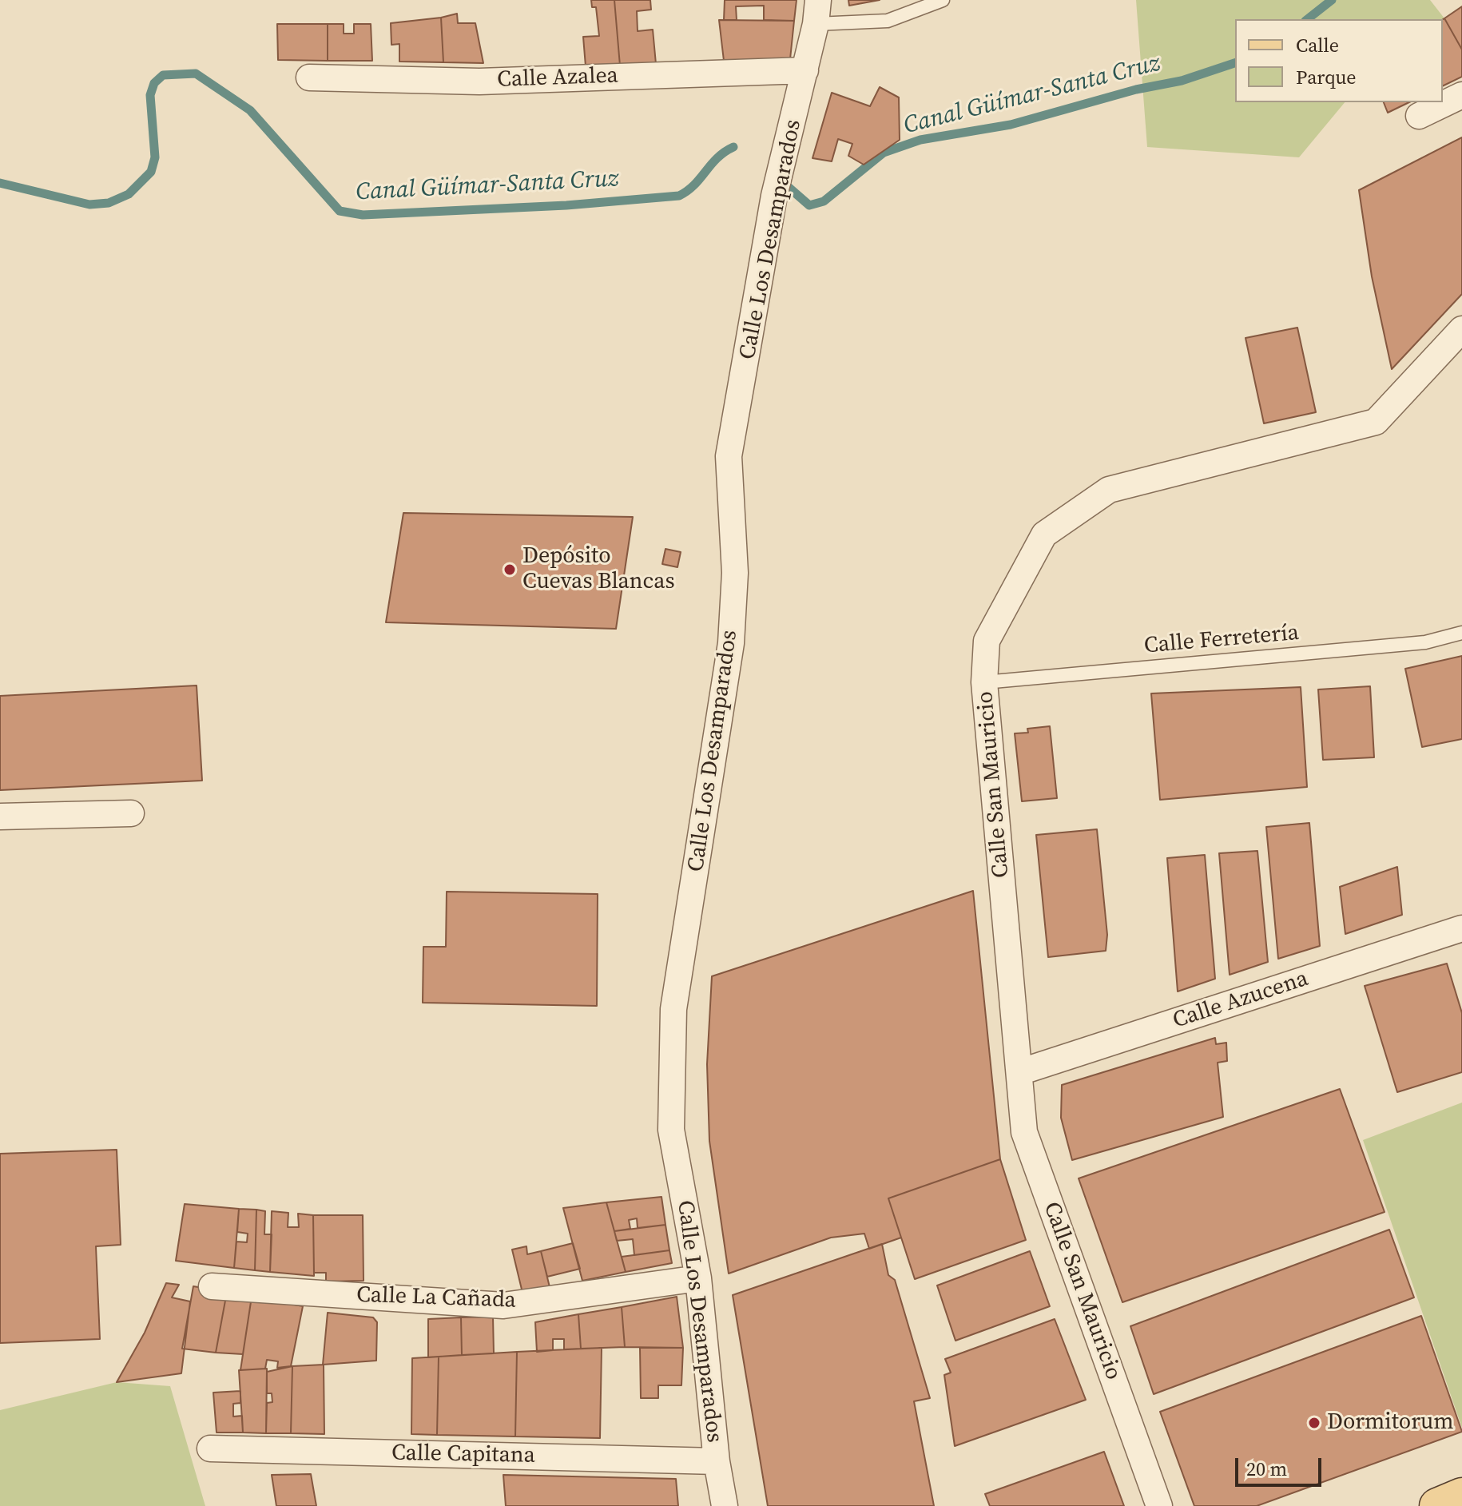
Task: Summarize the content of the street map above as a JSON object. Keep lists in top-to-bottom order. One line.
{"streets":{"street":["Calle Azalea","Calle Los Desamparados","Calle San Mauricio","Calle Azucena","Calle La Cañada","Calle Capitana"],"lane":["Calle Ferretería"]},"crossings":[["Calle Azalea","Calle Los Desamparados"],["Calle Los Desamparados","Calle La Cañada"],["Calle Los Desamparados","Calle Capitana"],["Calle Ferretería","Calle San Mauricio"],["Calle San Mauricio","Calle Azucena"]],"water":["Canal Güímar-Santa Cruz"],"places":["Depósito Cuevas Blancas","Dormitorum"],"legend":["Calle","Parque"],"scale_bar":"20 m"}
